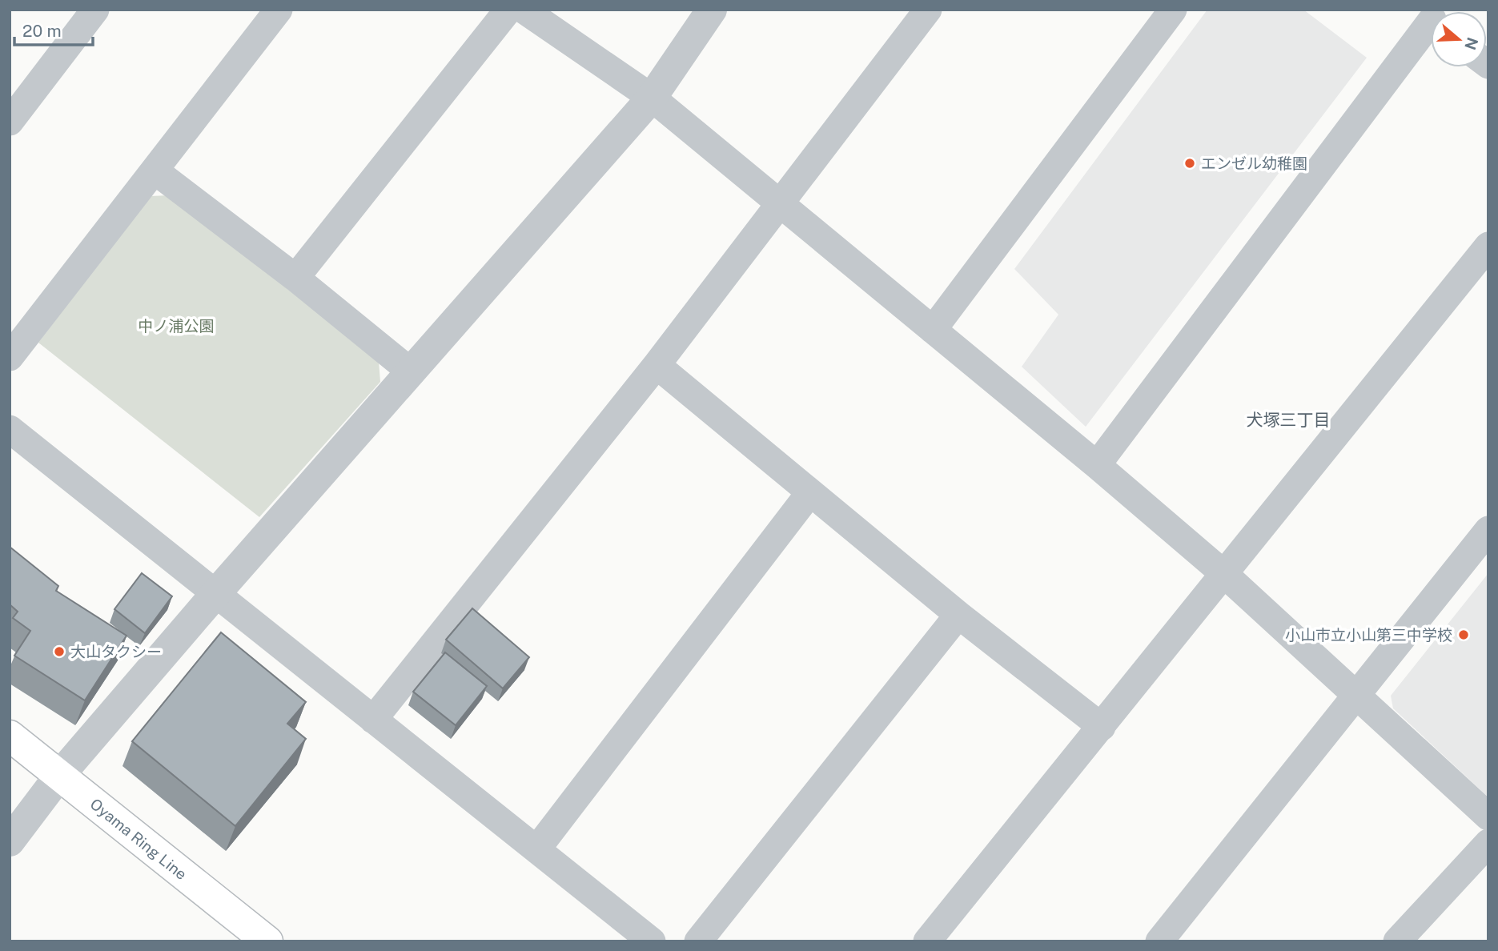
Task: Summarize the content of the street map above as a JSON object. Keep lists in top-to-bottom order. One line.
{"streets":{"main road":["Oyama Ring Line"]},"districts":["犬塚三丁目"],"parks":["中ノ浦公園"],"places":["エンゼル幼稚園","小山市立小山第三中学校","大山タクシー"],"scale_bar":"20 m","north":"right"}
